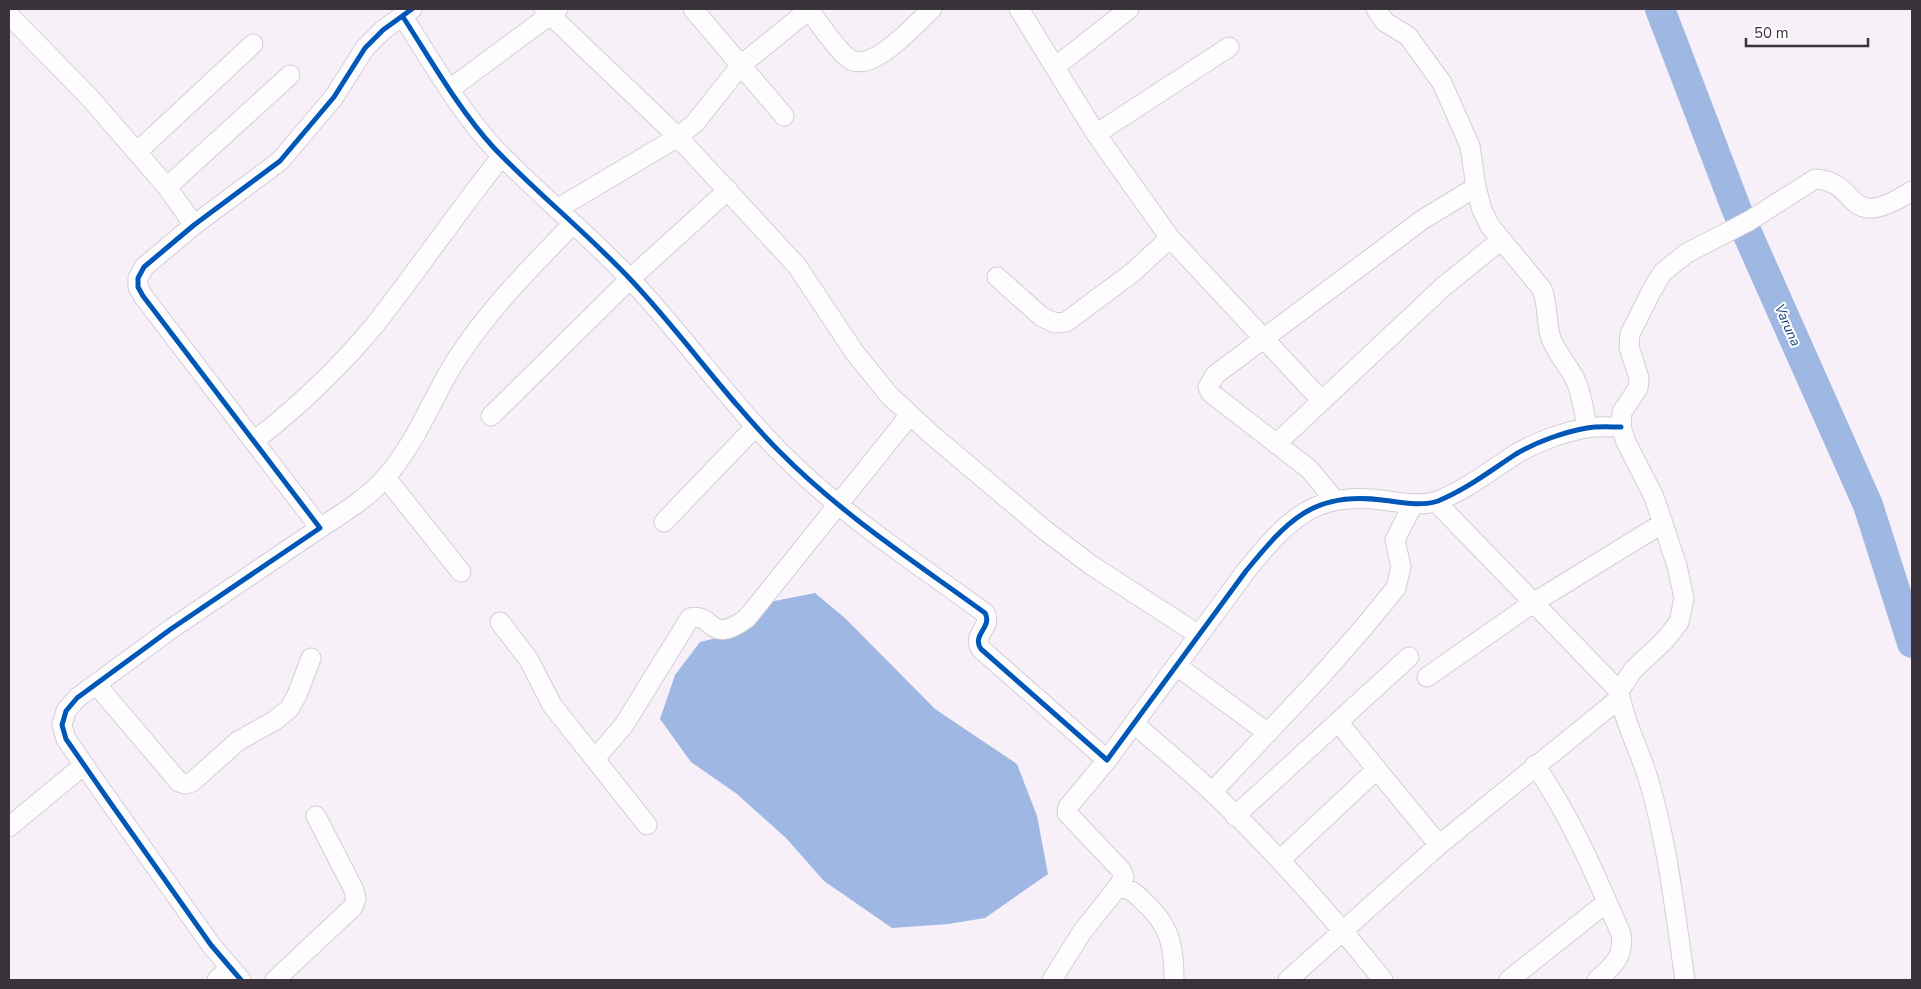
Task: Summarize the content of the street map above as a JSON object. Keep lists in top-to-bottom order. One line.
{"water":["Varuna"],"scale_bar":"50 m"}
